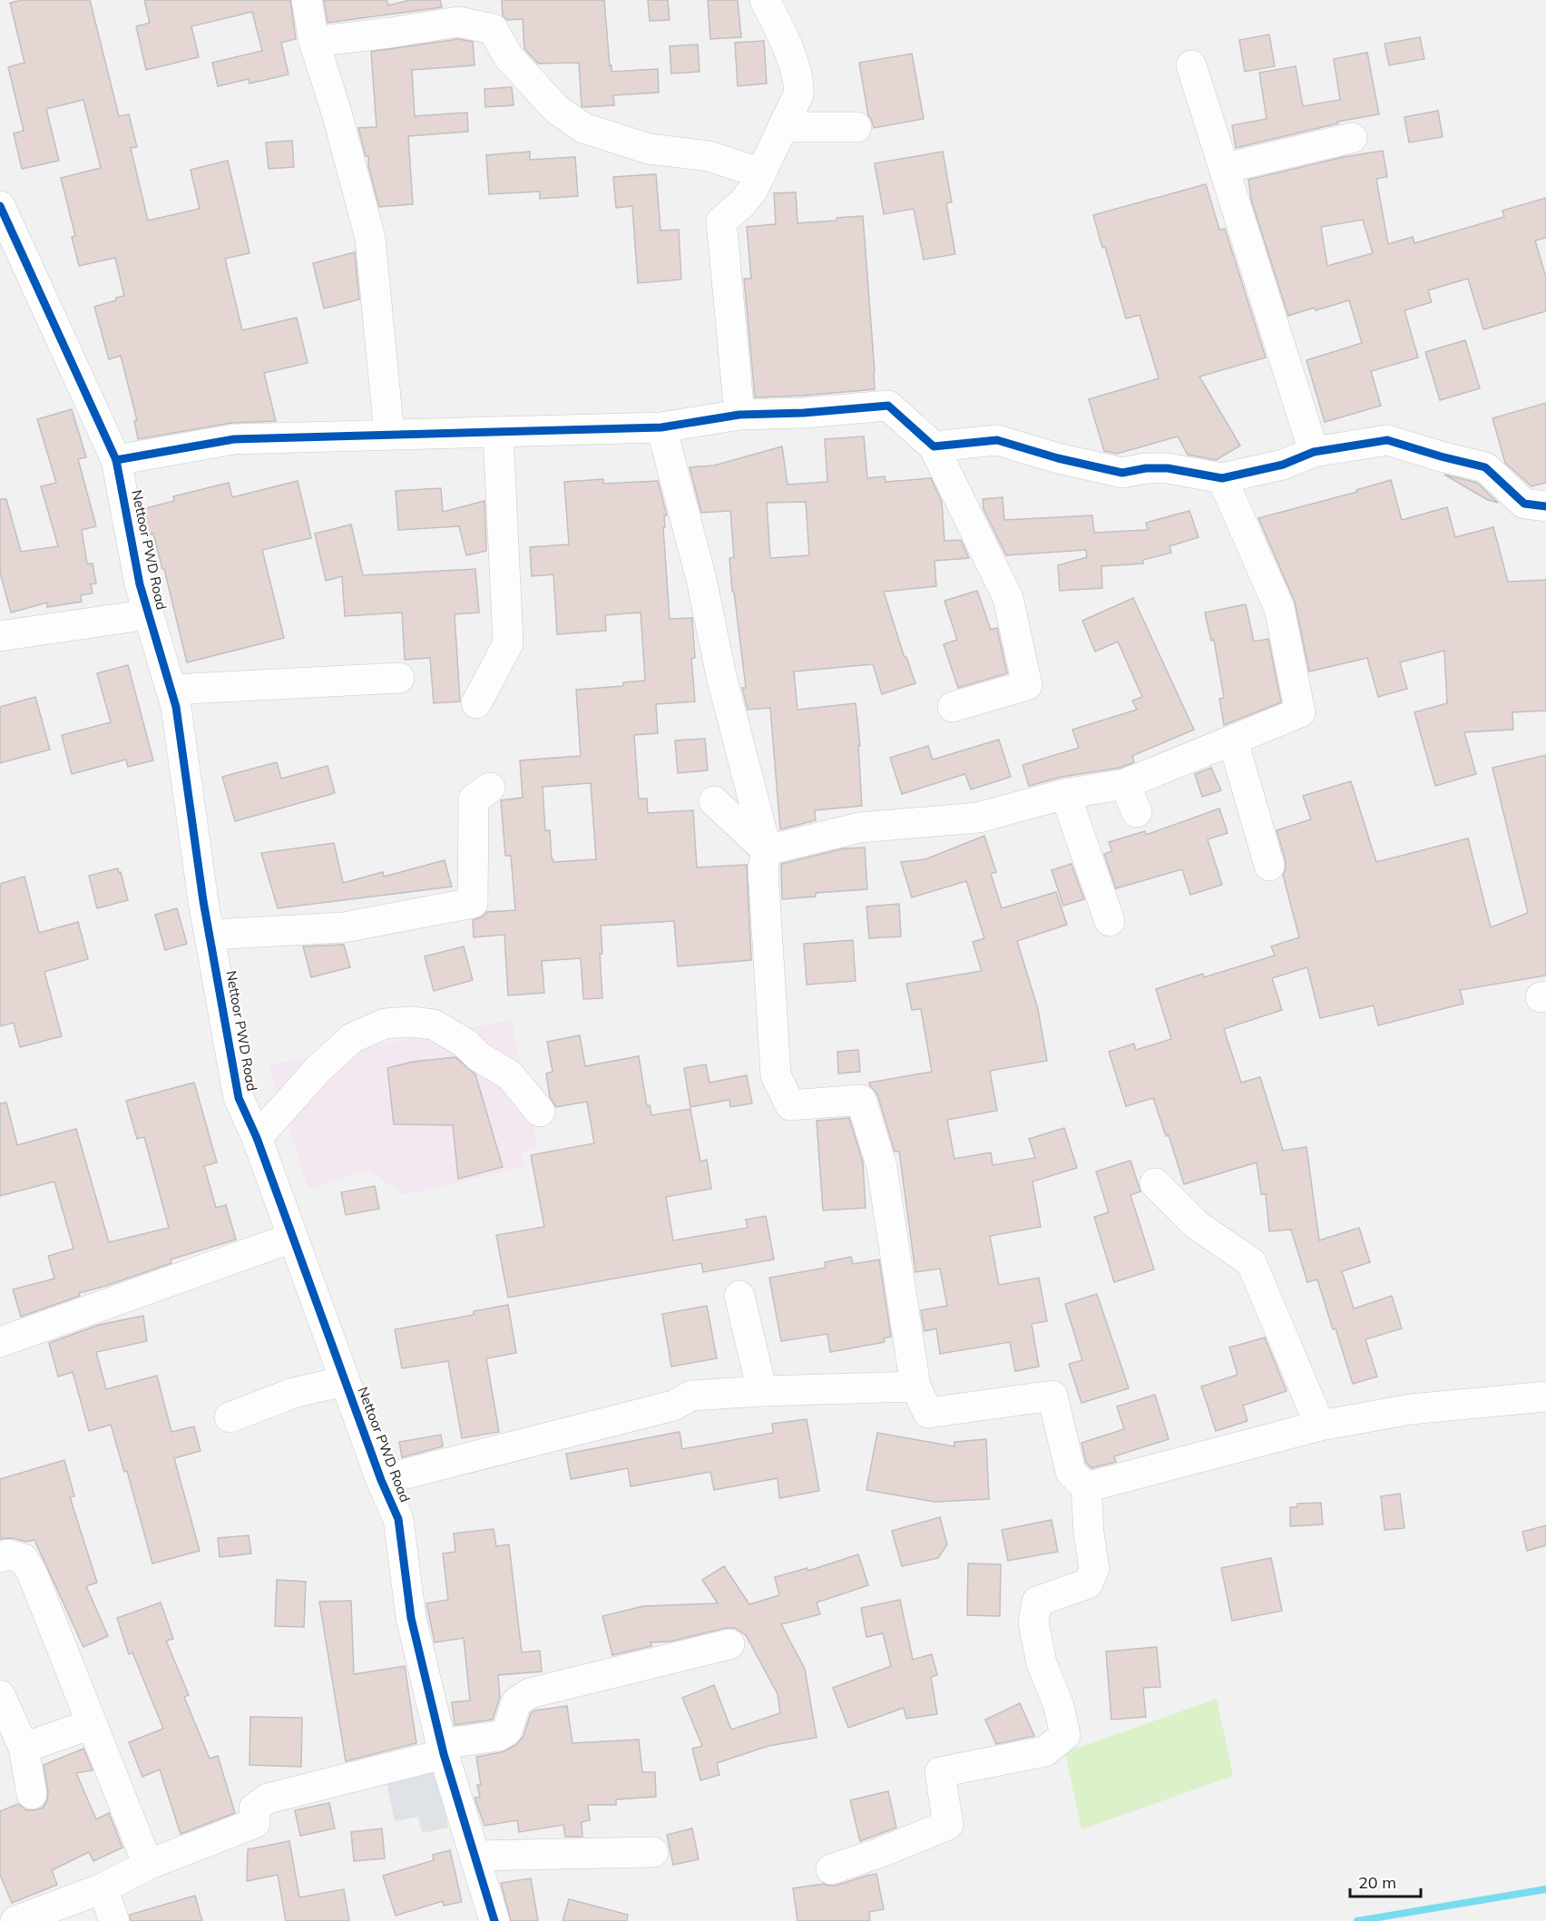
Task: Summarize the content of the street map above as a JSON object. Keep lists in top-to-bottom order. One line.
{"streets":{"street":["Nettoor PWD Road"]},"scale_bar":"20 m"}
